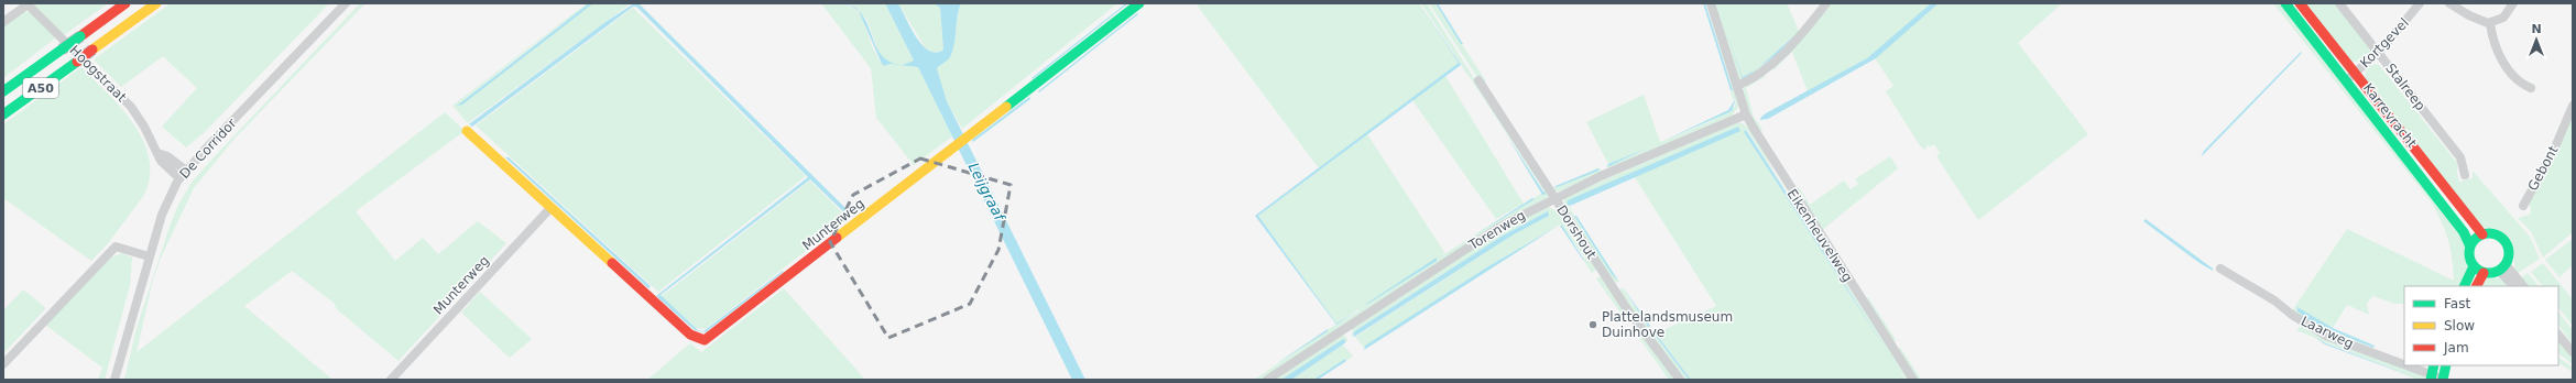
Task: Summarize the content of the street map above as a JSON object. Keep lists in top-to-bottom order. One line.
{"streets":{"main road":["A50","Karrevracht","Munterweg"],"street":["Kortgevel","Hoogstraat","Stalreep","De Corridor","Gebont","Torenweg","Dorshout","Eikenheuvelweg","Laarweg"]},"crossings":[["Kortgevel","Stalreep"],["Kortgevel","Karrevracht"],["Hoogstraat","De Corridor"],["Torenweg","Dorshout"],["Torenweg","Eikenheuvelweg"]],"water":["Leijgraaf"],"places":["Plattelandsmuseum Duinhove"],"legend":["Fast","Slow","Jam"],"north":"top"}
